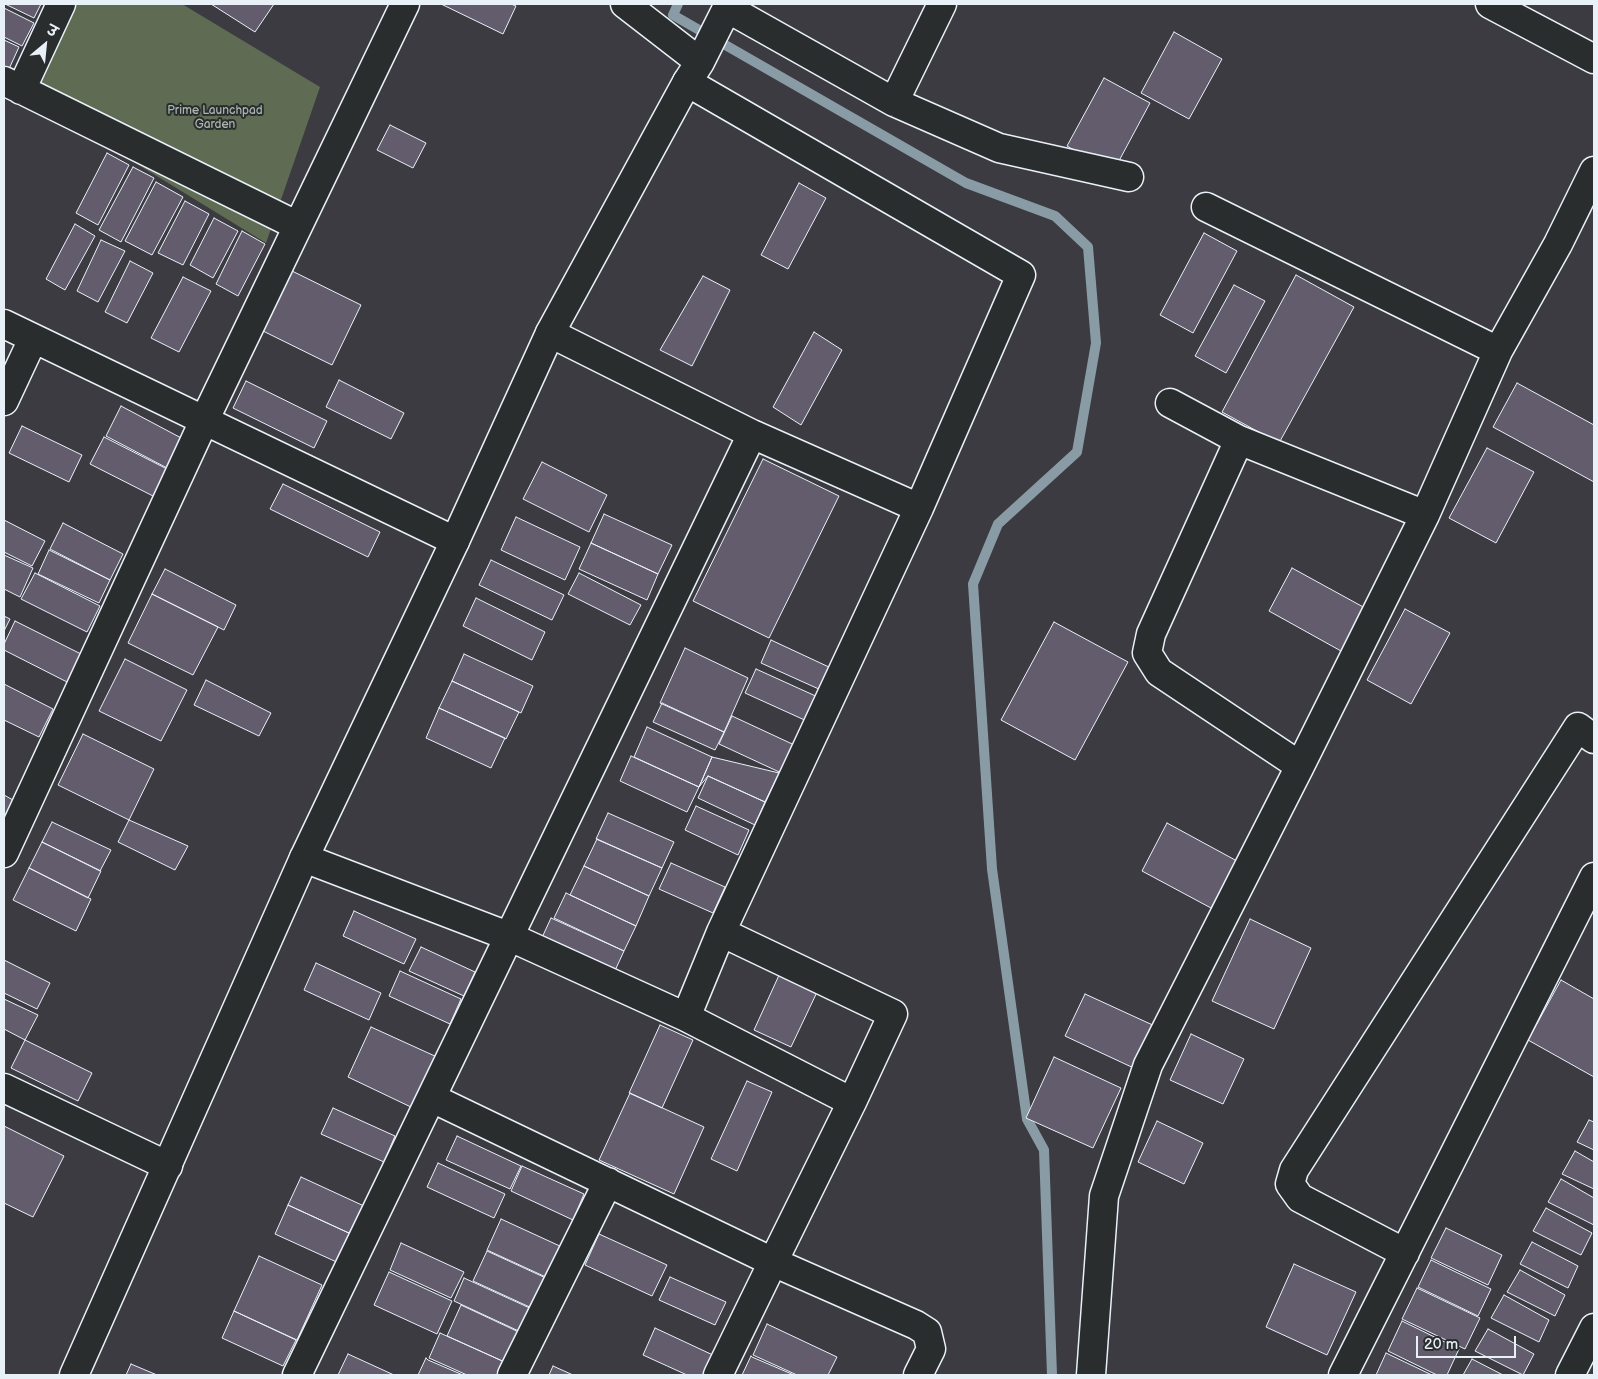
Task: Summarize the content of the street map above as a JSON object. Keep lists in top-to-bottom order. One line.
{"parks":["Prime Launchpad Garden"],"scale_bar":"20 m","north":"top right"}
